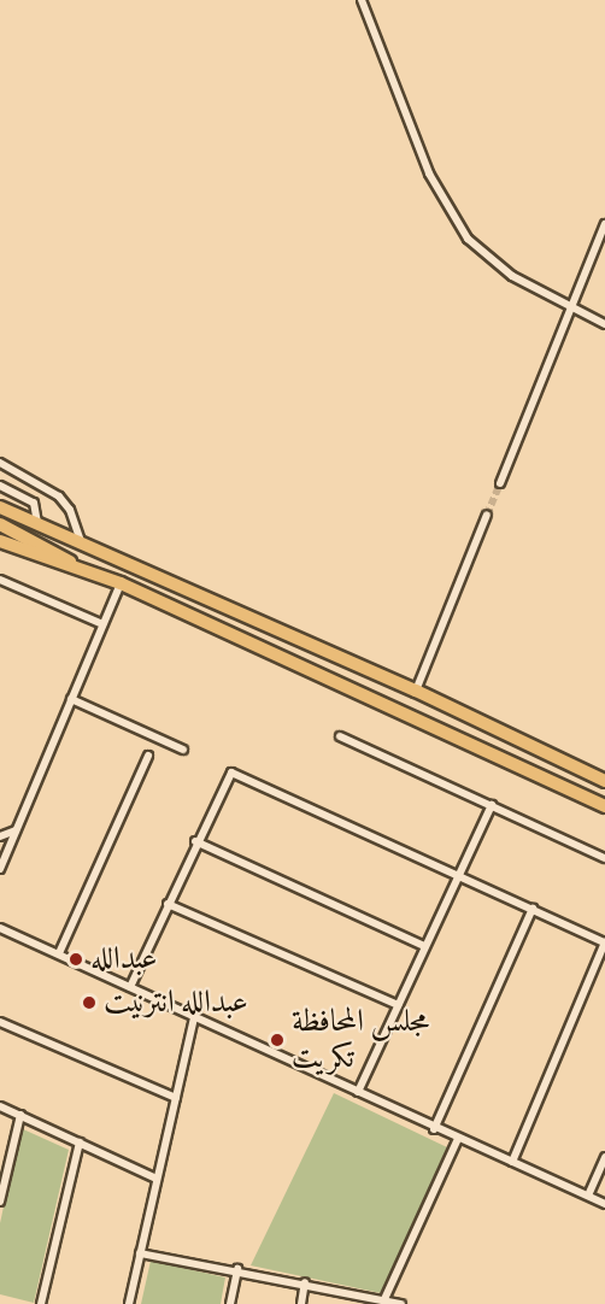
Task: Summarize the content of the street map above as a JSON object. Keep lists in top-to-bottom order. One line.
{"places":["عبدالله","عبدالله انترنيت","مجلس المحافظة تكريت"]}
